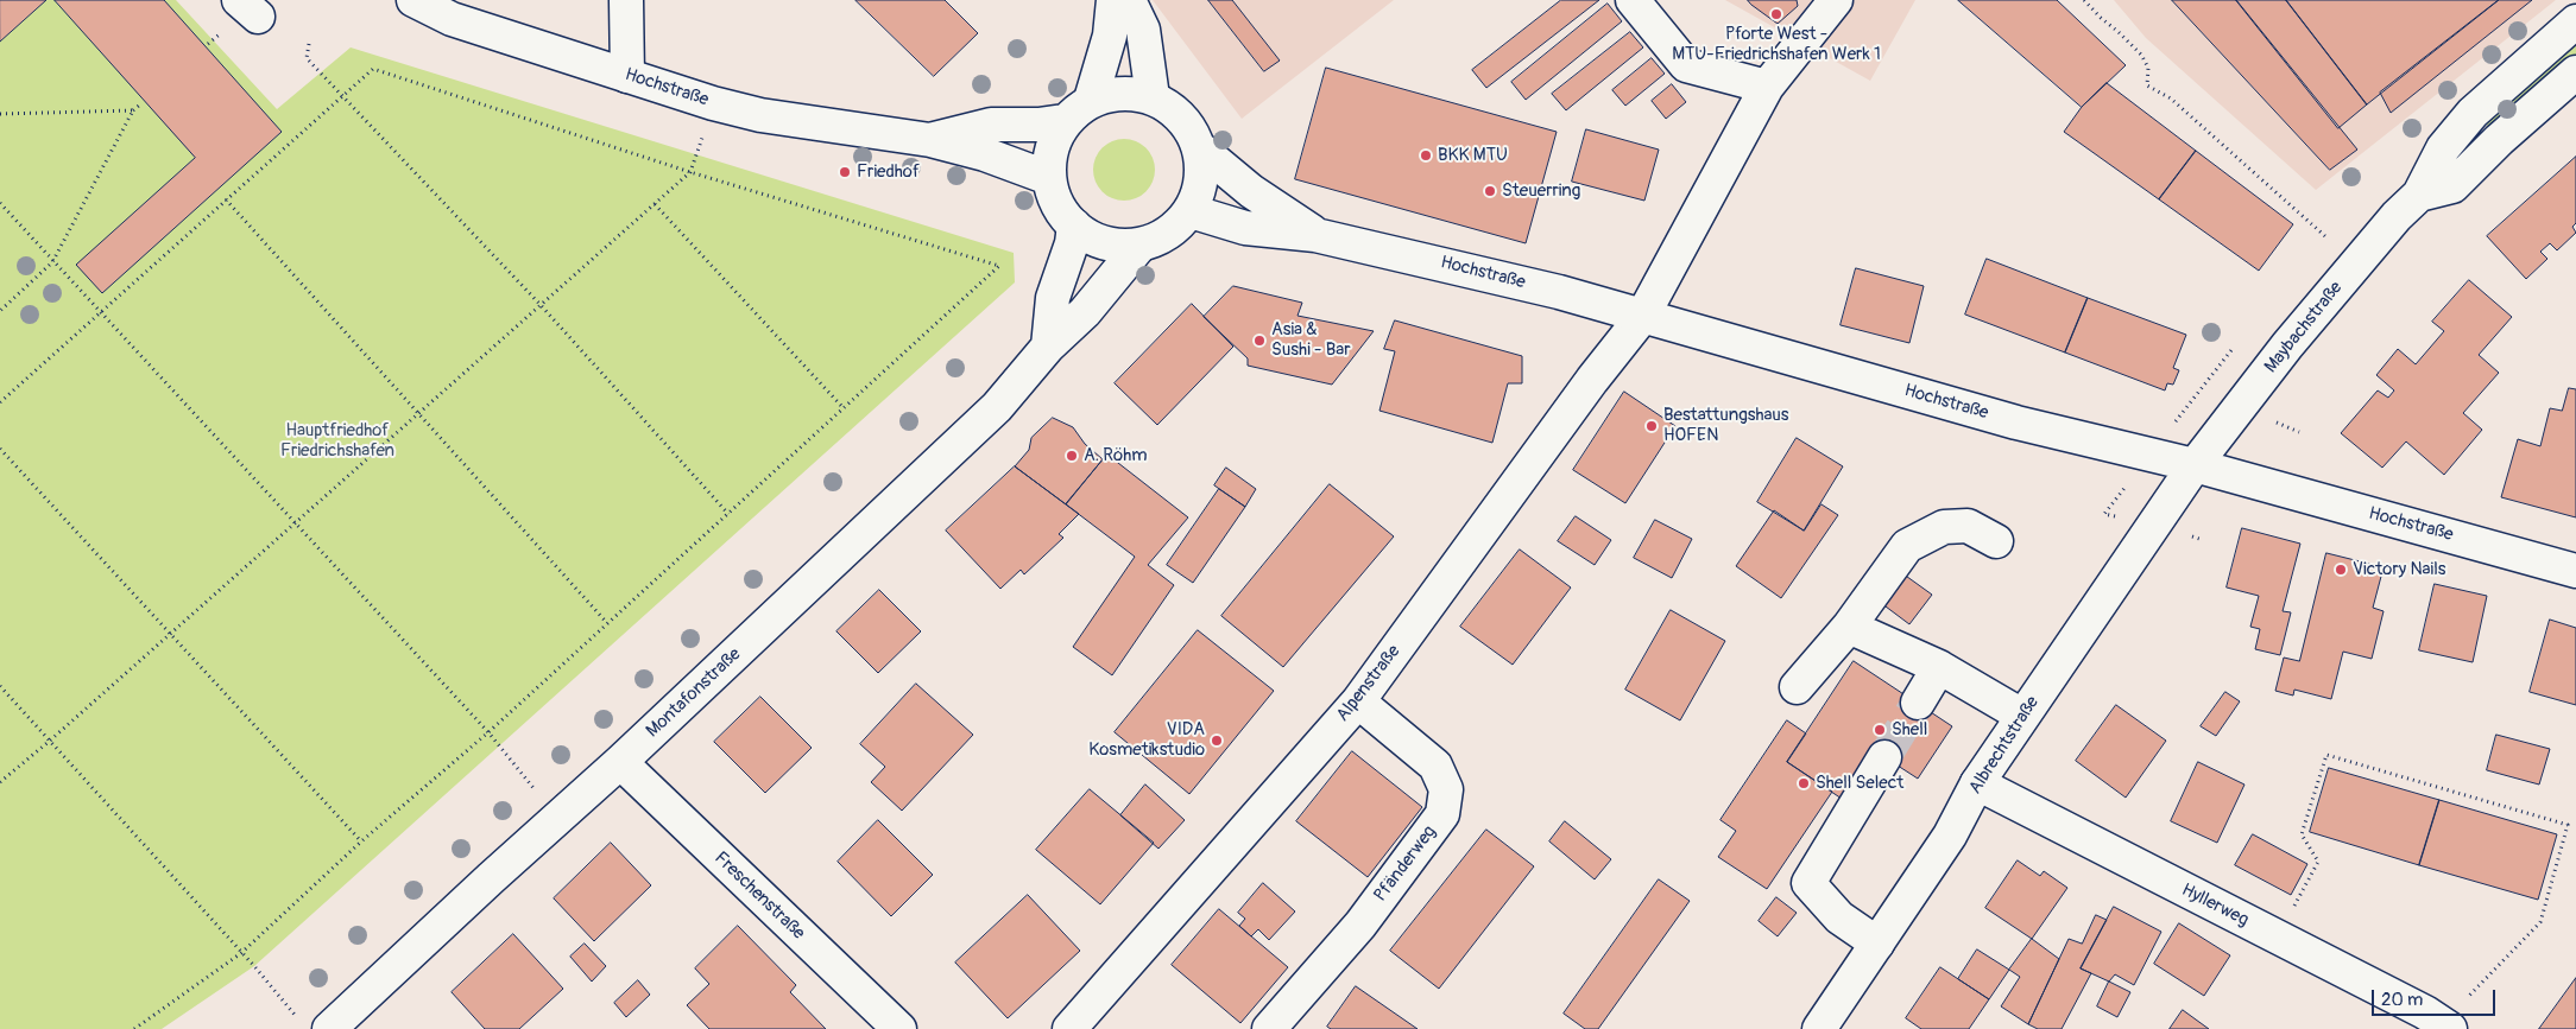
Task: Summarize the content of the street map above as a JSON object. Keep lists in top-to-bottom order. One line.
{"streets":{"main road":["Hochstraße","Maybachstraße","Alpenstraße","Montafonstraße","Albrechtstraße","Pfänderweg","Freschenstraße","Hyllerweg"]},"crossings":[["Hochstraße","Maybachstraße"],["Hochstraße","Alpenstraße"],["Hochstraße","Montafonstraße"],["Hochstraße","Albrechtstraße"],["Maybachstraße","Albrechtstraße"],["Alpenstraße","Pfänderweg"],["Montafonstraße","Freschenstraße"],["Albrechtstraße","Hyllerweg"]],"parks":["Hauptfriedhof Friedrichshafen"],"places":["Pforte West - MTU-Friedrichshafen Werk 1","BKK MTU","Friedhof","Steuerring","Asia & Sushi - Bar","Bestattungshaus HOFEN","A. Röhm","Victory Nails","Shell","VIDA Kosmetikstudio","Shell Select"],"scale_bar":"20 m"}
